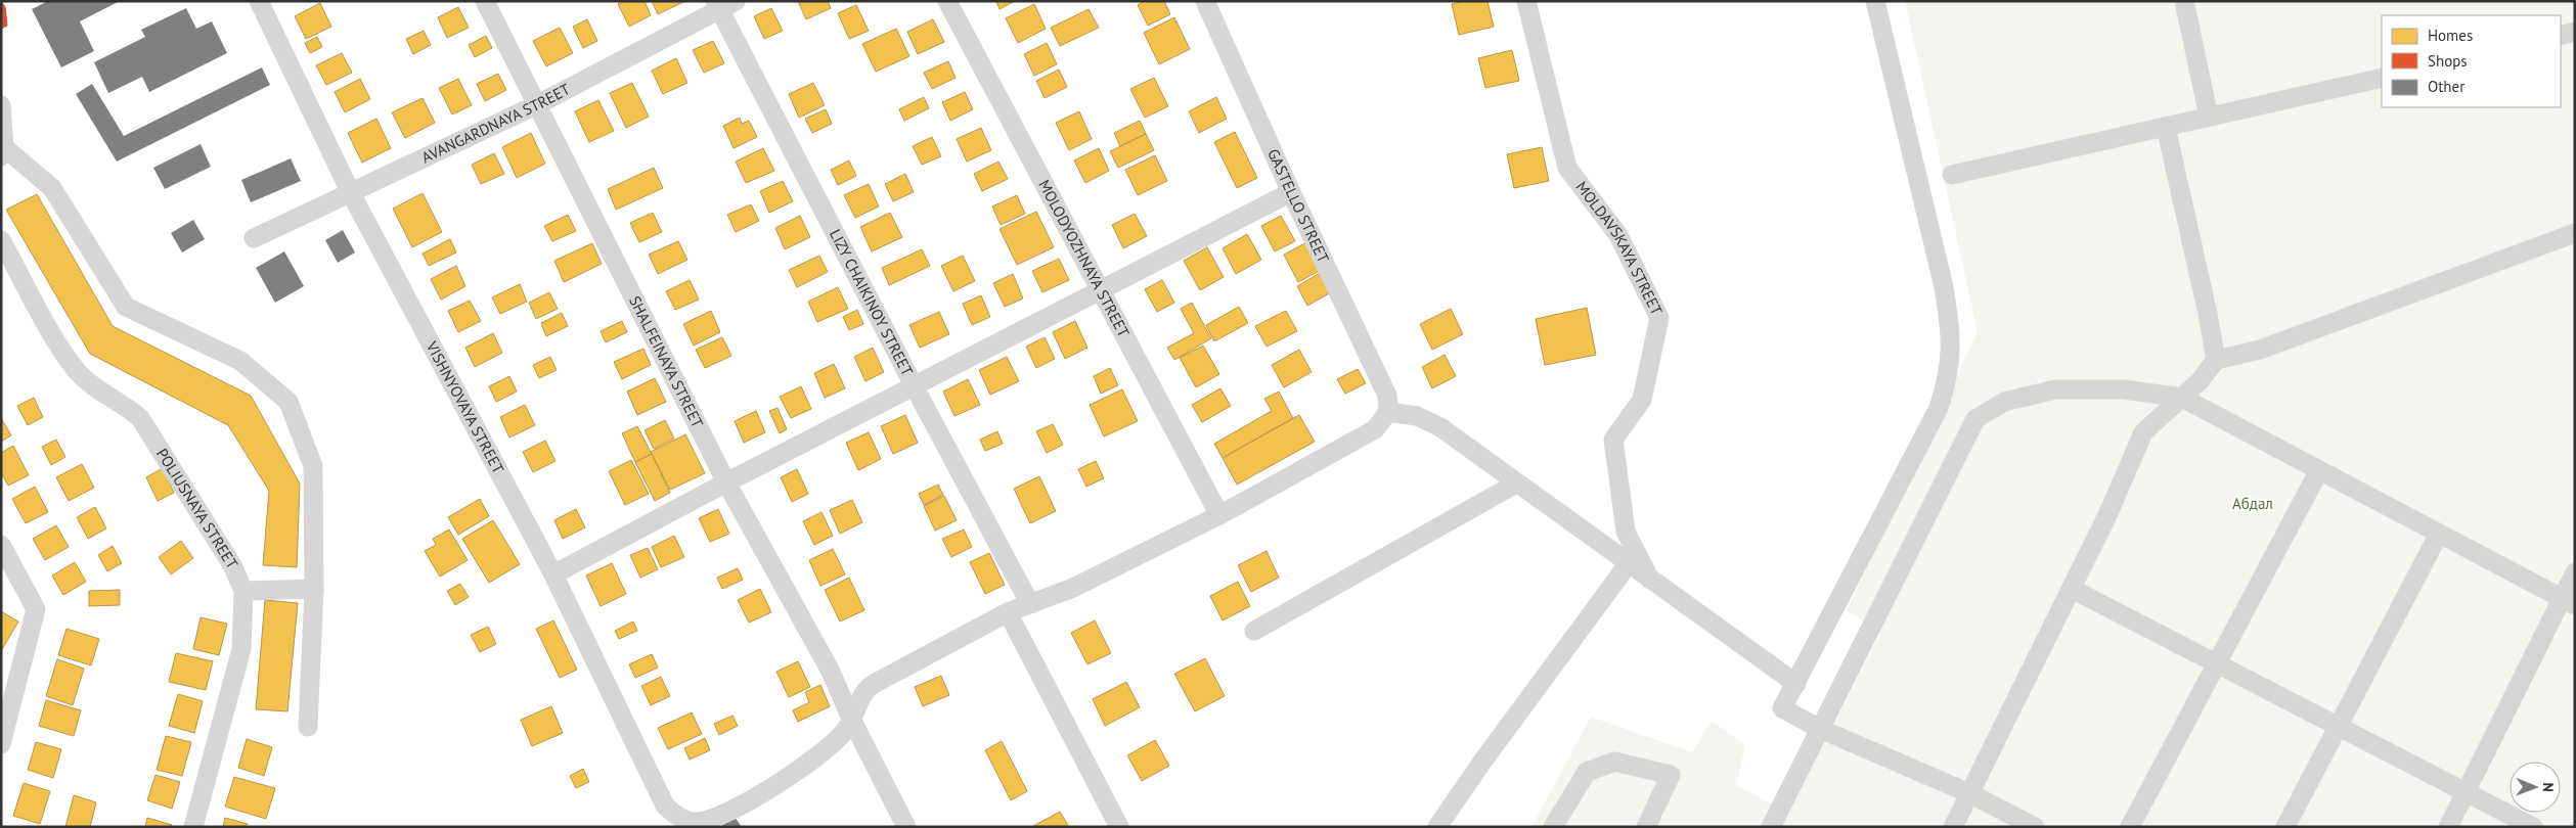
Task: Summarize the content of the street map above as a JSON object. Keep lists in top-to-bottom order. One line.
{"streets":{"street":["AVANGARDNAYA STREET","GASTELLO STREET","MOLDAVSKAYA STREET","MOLODYOZHNAYA STREET","LIZY CHAIKINOY STREET","SHALFEINAYA STREET","VISHNYOVAYA STREET","POLIUSNAYA STREET"]},"crossings":[["AVANGARDNAYA STREET","LIZY CHAIKINOY STREET"],["AVANGARDNAYA STREET","SHALFEINAYA STREET"],["AVANGARDNAYA STREET","VISHNYOVAYA STREET"],["SHALFEINAYA STREET","VISHNYOVAYA STREET"]],"parks":["Абдал"],"legend":["Homes","Shops","Other"],"north":"right"}
